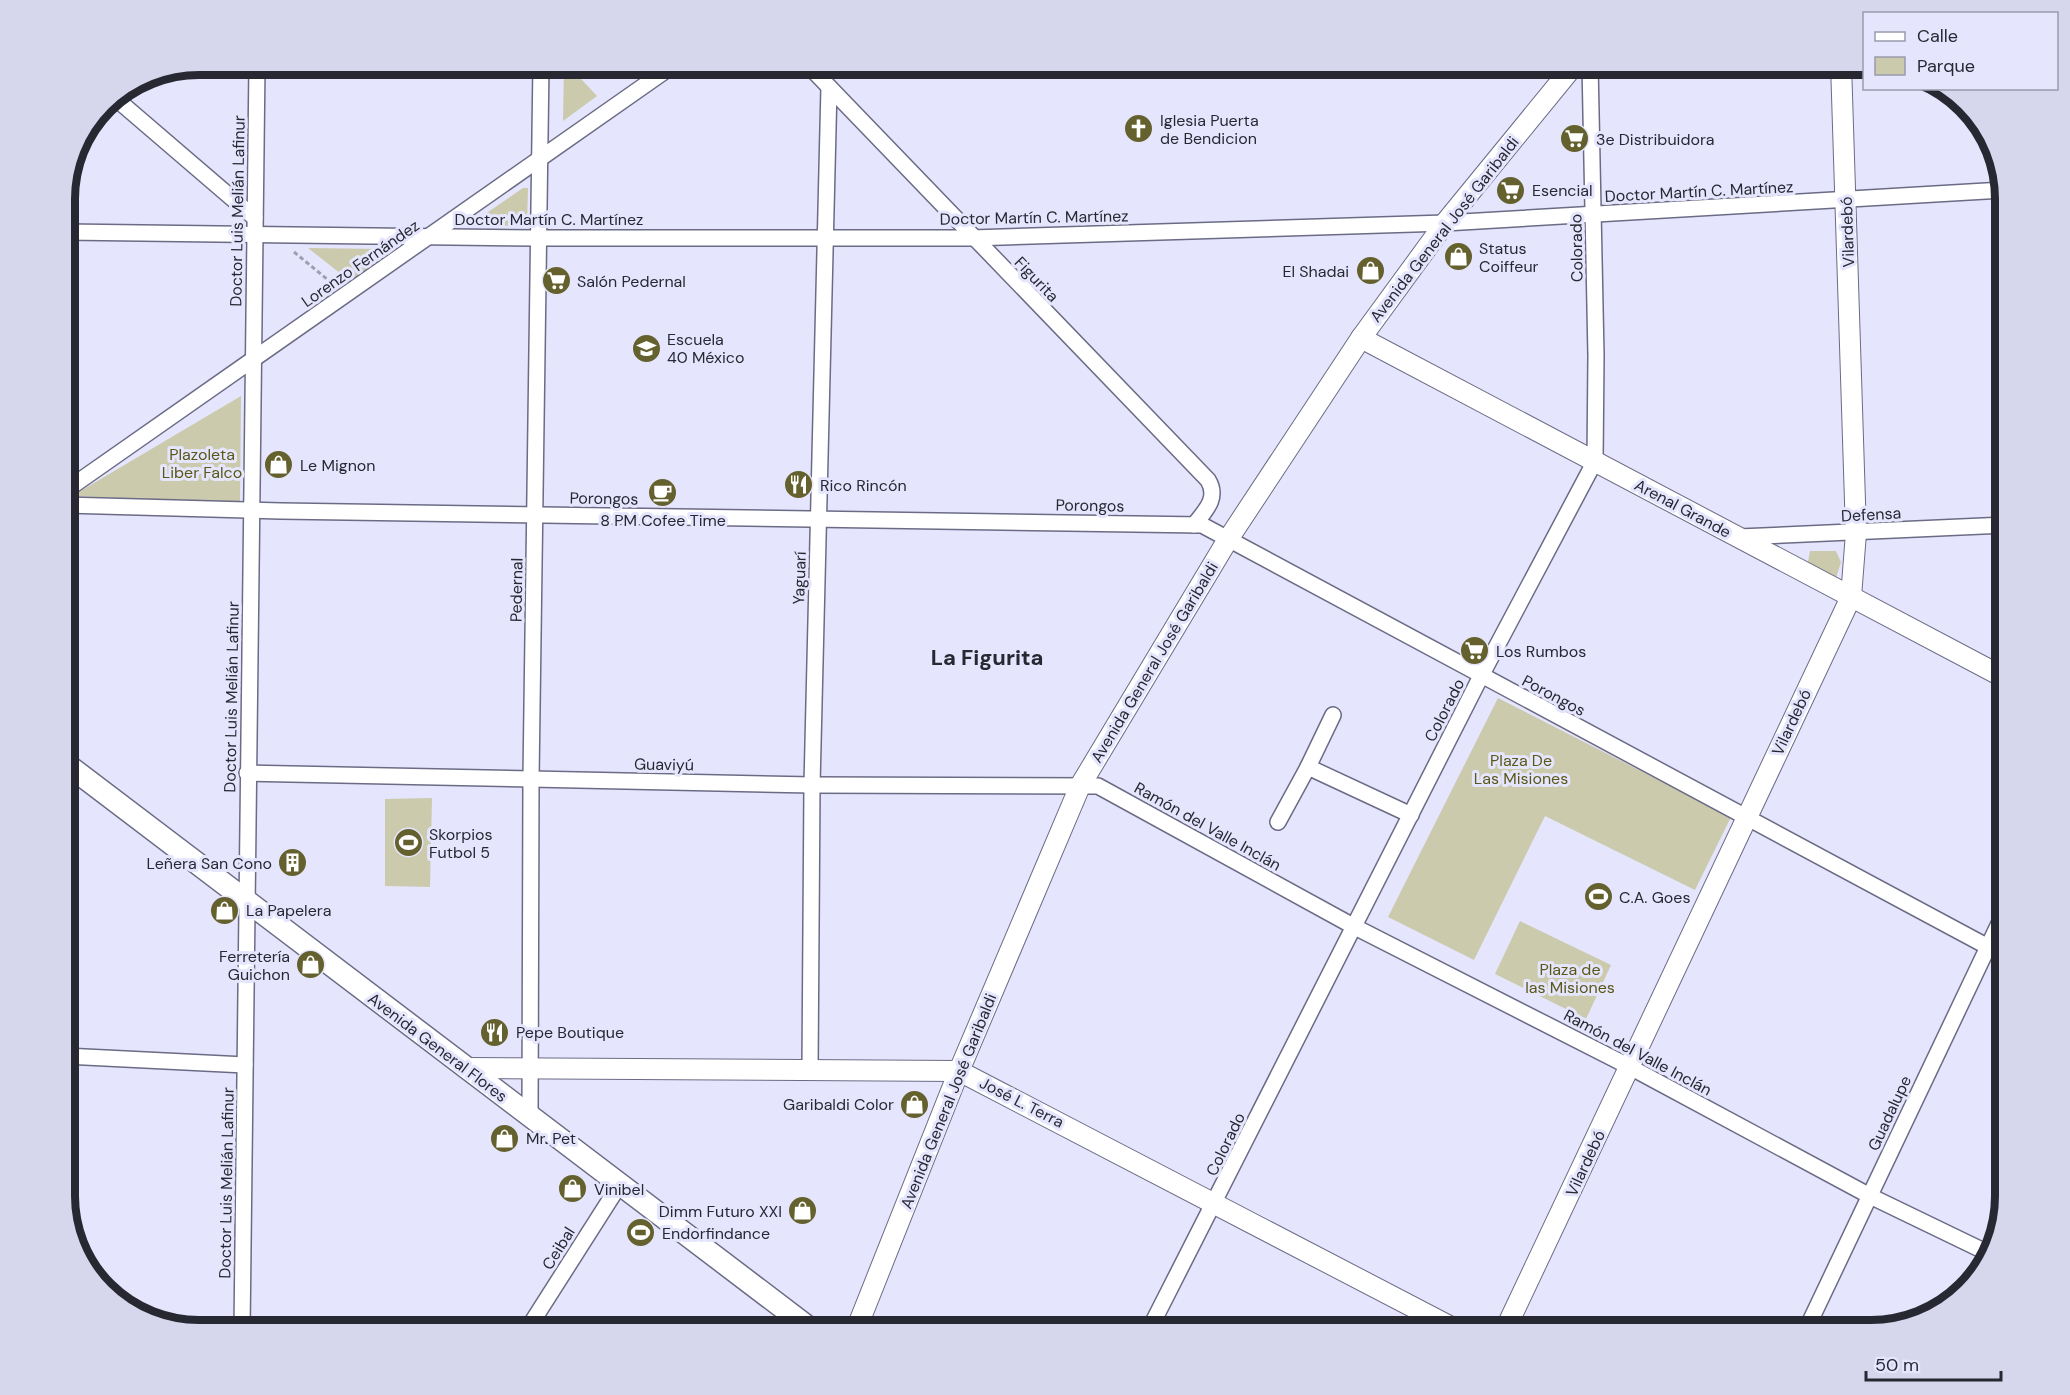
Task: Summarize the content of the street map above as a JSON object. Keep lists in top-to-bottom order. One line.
{"streets":{"main road":["Avenida General Flores"],"street":["Doctor Martín C. Martínez","Doctor Luis Melián Lafinur","Avenida General José Garibaldi","Vilardebó","Colorado","Lorenzo Fernández","Figurita","Porongos","Arenal Grande","Defensa","Yaguarí","Pedernal","Guaviyú","Ramón del Valle Inclán","José L. Terra","Guadalupe","Ceibal"]},"crossings":[["Doctor Martín C. Martínez","Doctor Luis Melián Lafinur"],["Doctor Martín C. Martínez","Avenida General José Garibaldi"],["Doctor Martín C. Martínez","Vilardebó"],["Doctor Martín C. Martínez","Colorado"],["Doctor Martín C. Martínez","Lorenzo Fernández"],["Doctor Martín C. Martínez","Figurita"],["Doctor Martín C. Martínez","Yaguarí"],["Doctor Martín C. Martínez","Pedernal"],["Doctor Luis Melián Lafinur","Lorenzo Fernández"],["Doctor Luis Melián Lafinur","Porongos"],["Doctor Luis Melián Lafinur","Guaviyú"],["Doctor Luis Melián Lafinur","Avenida General Flores"],["Avenida General José Garibaldi","Porongos"],["Avenida General José Garibaldi","Arenal Grande"],["Avenida General José Garibaldi","Guaviyú"],["Avenida General José Garibaldi","Ramón del Valle Inclán"],["Avenida General José Garibaldi","José L. Terra"],["Vilardebó","Porongos"],["Vilardebó","Arenal Grande"],["Vilardebó","Defensa"],["Vilardebó","Ramón del Valle Inclán"],["Colorado","Porongos"],["Colorado","Arenal Grande"],["Colorado","Ramón del Valle Inclán"],["Colorado","José L. Terra"],["Lorenzo Fernández","Pedernal"],["Figurita","Porongos"],["Figurita","Yaguarí"],["Porongos","Yaguarí"],["Porongos","Pedernal"],["Porongos","Guadalupe"],["Arenal Grande","Defensa"],["Yaguarí","Guaviyú"],["Yaguarí","José L. Terra"],["Pedernal","Guaviyú"],["Pedernal","Avenida General Flores"],["Pedernal","José L. Terra"],["Guaviyú","Ramón del Valle Inclán"],["Ramón del Valle Inclán","Guadalupe"],["Avenida General Flores","José L. Terra"],["Avenida General Flores","Ceibal"]],"districts":["La Figurita"],"parks":["Plazoleta Liber Falco","Plaza De Las Misiones","Plaza de las Misiones"],"places":{"church":["Iglesia Puerta de Bendicion"],"supermarket":["3e Distribuidora","Esencial","Salón Pedernal","Los Rumbos"],"shop":["Status Coiffeur","El Shadai","Le Mignon","La Papelera","Ferretería Guichon","Garibaldi Color","Mr. Pet","Vinibel","Dimm Futuro XXI"],"school or university":["Escuela 40 México"],"restaurant":["Rico Rincón","Pepe Boutique"],"cafe":["8 PM Cofee Time"],"sports":["Skorpios Futbol 5","C.A. Goes","Endorfindance"],"building":["Leñera San Cono"]},"legend":["Calle","Parque"],"scale_bar":"50 m"}
